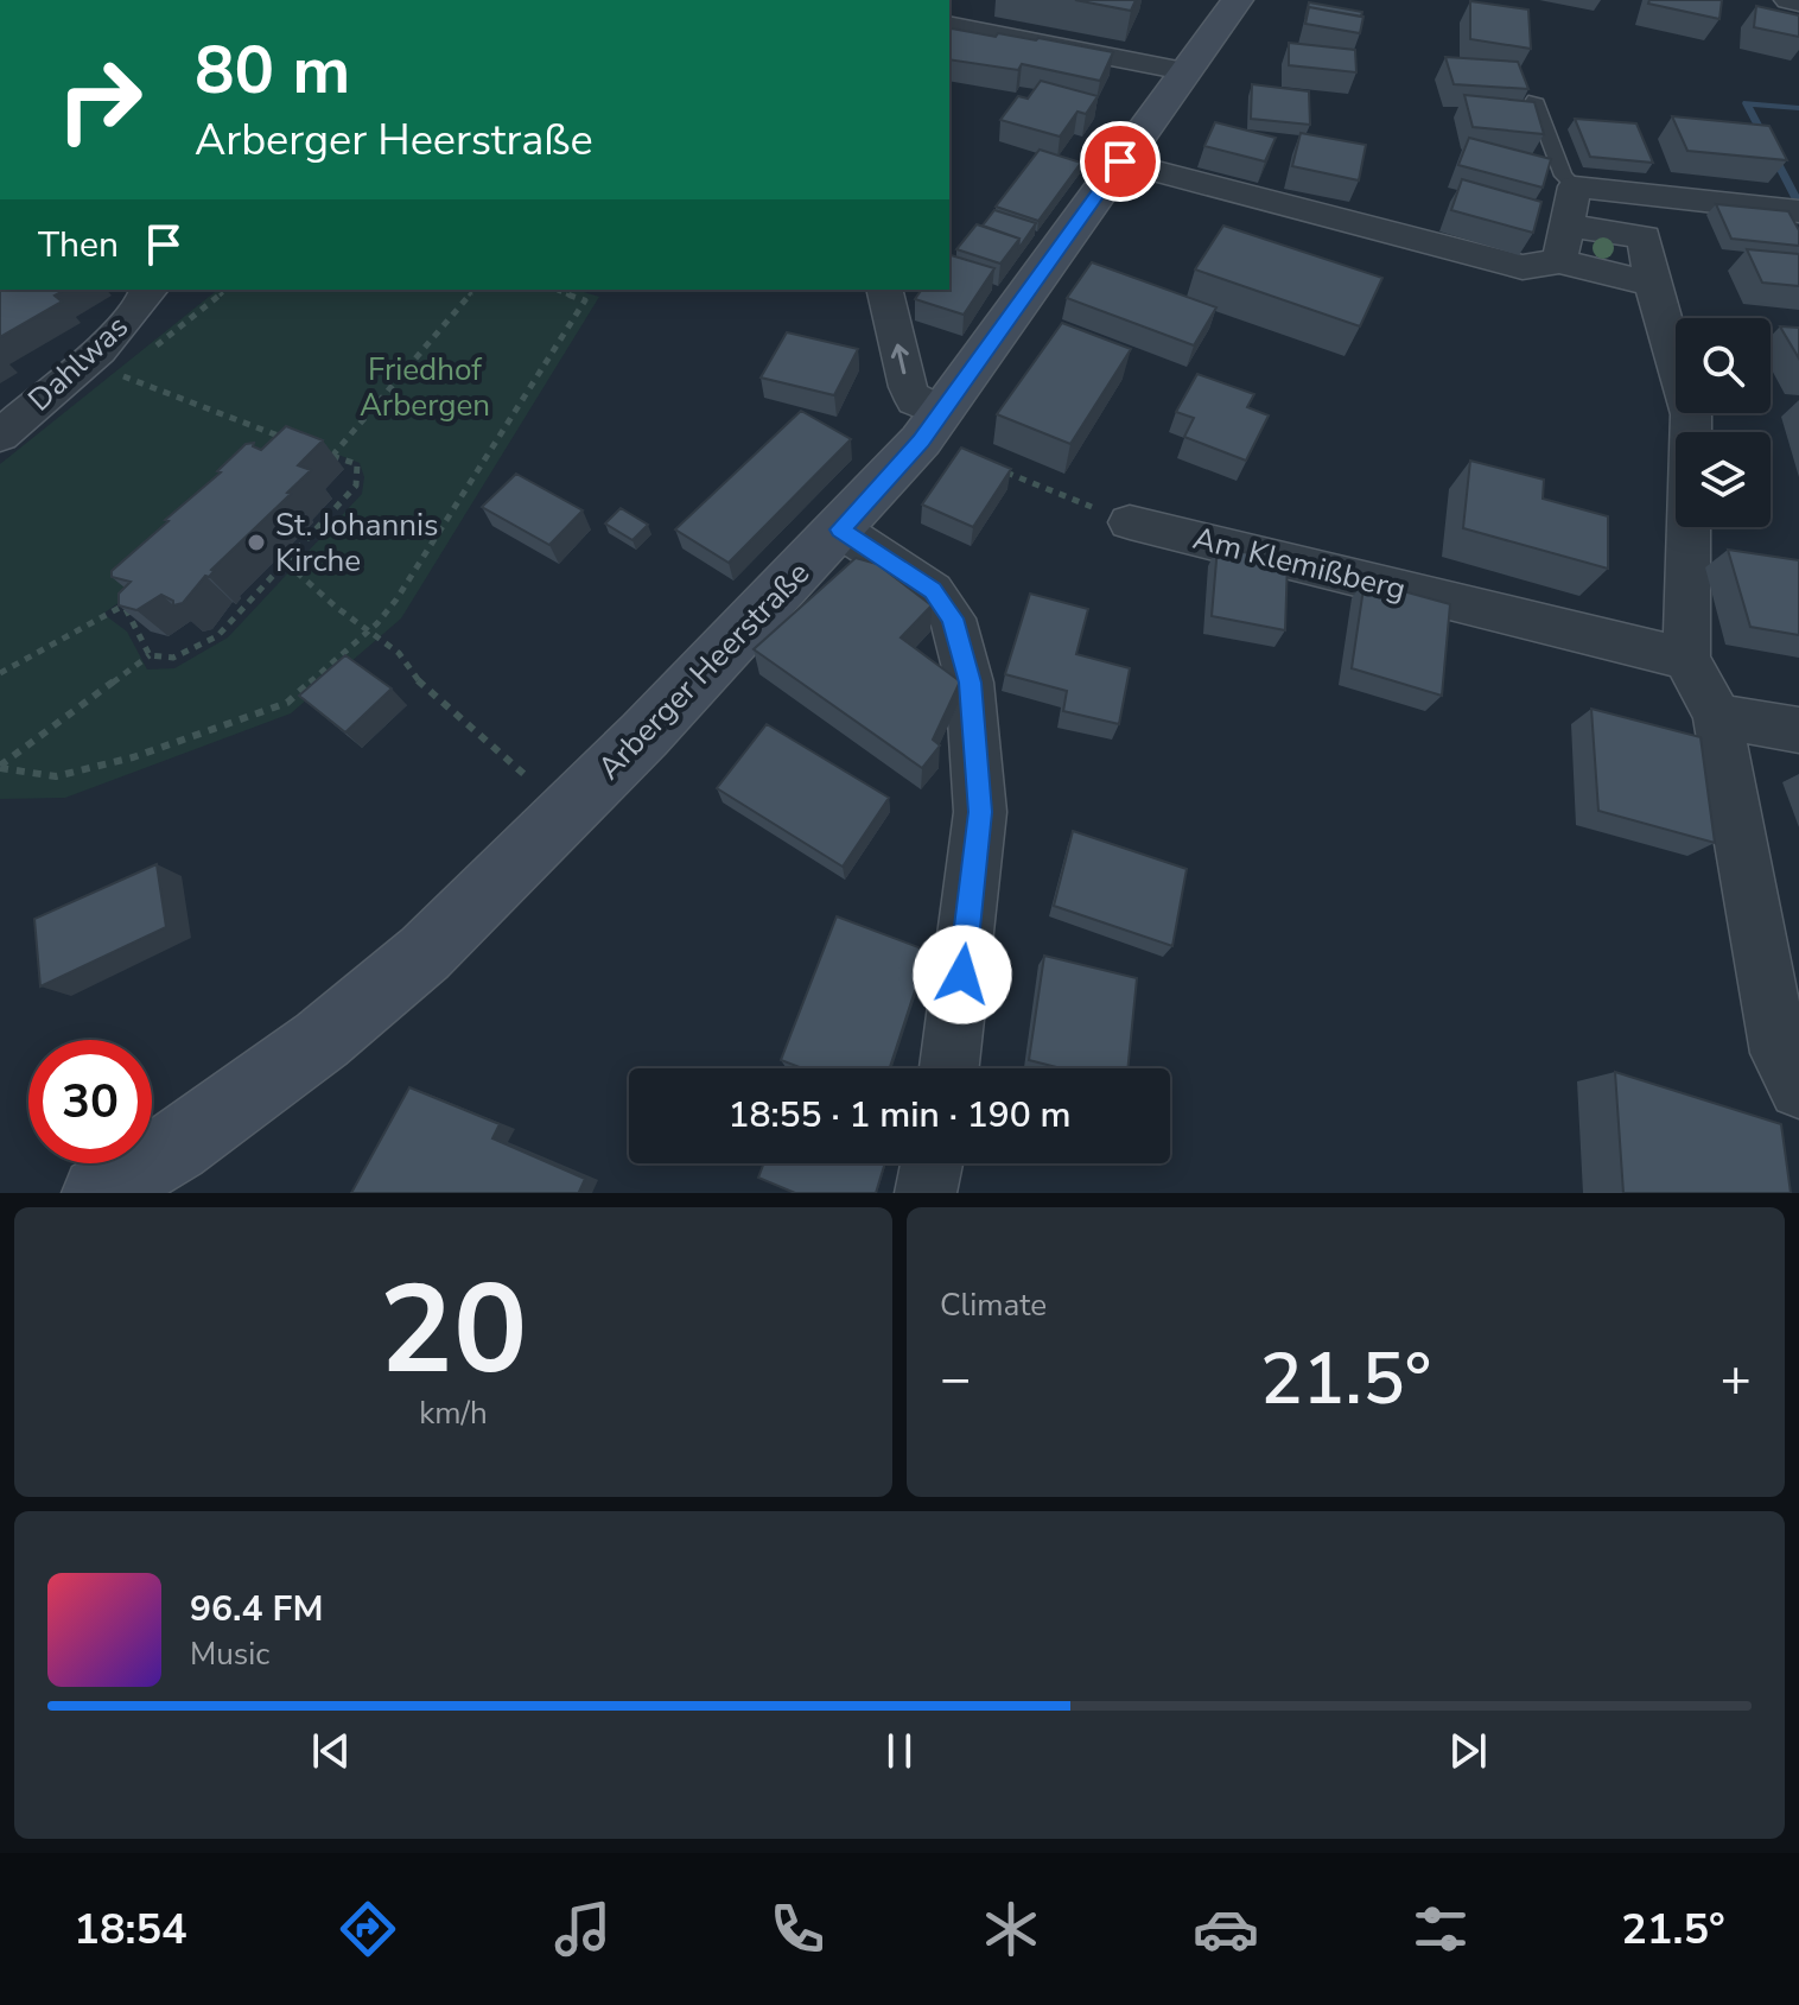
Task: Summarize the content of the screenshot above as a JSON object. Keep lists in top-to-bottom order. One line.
{"streets":{"main road":["Arberger Heerstraße"],"street":["Dahlwas","Am Klemißberg"]},"parks":["Friedhof Arbergen"],"places":["St. Johannis Kirche"],"page":{"turn":["80 m","Arberger Heerstraße"],"then":"Then","limit":"30","trip":"18:55 · 1 min · 190 m","tile":[["20","km/h"],"Climate"],"heat":["−","21.5°","+"],"song":["96.4 FM","Music"],"tabs":["18:54","21.5°"]}}
